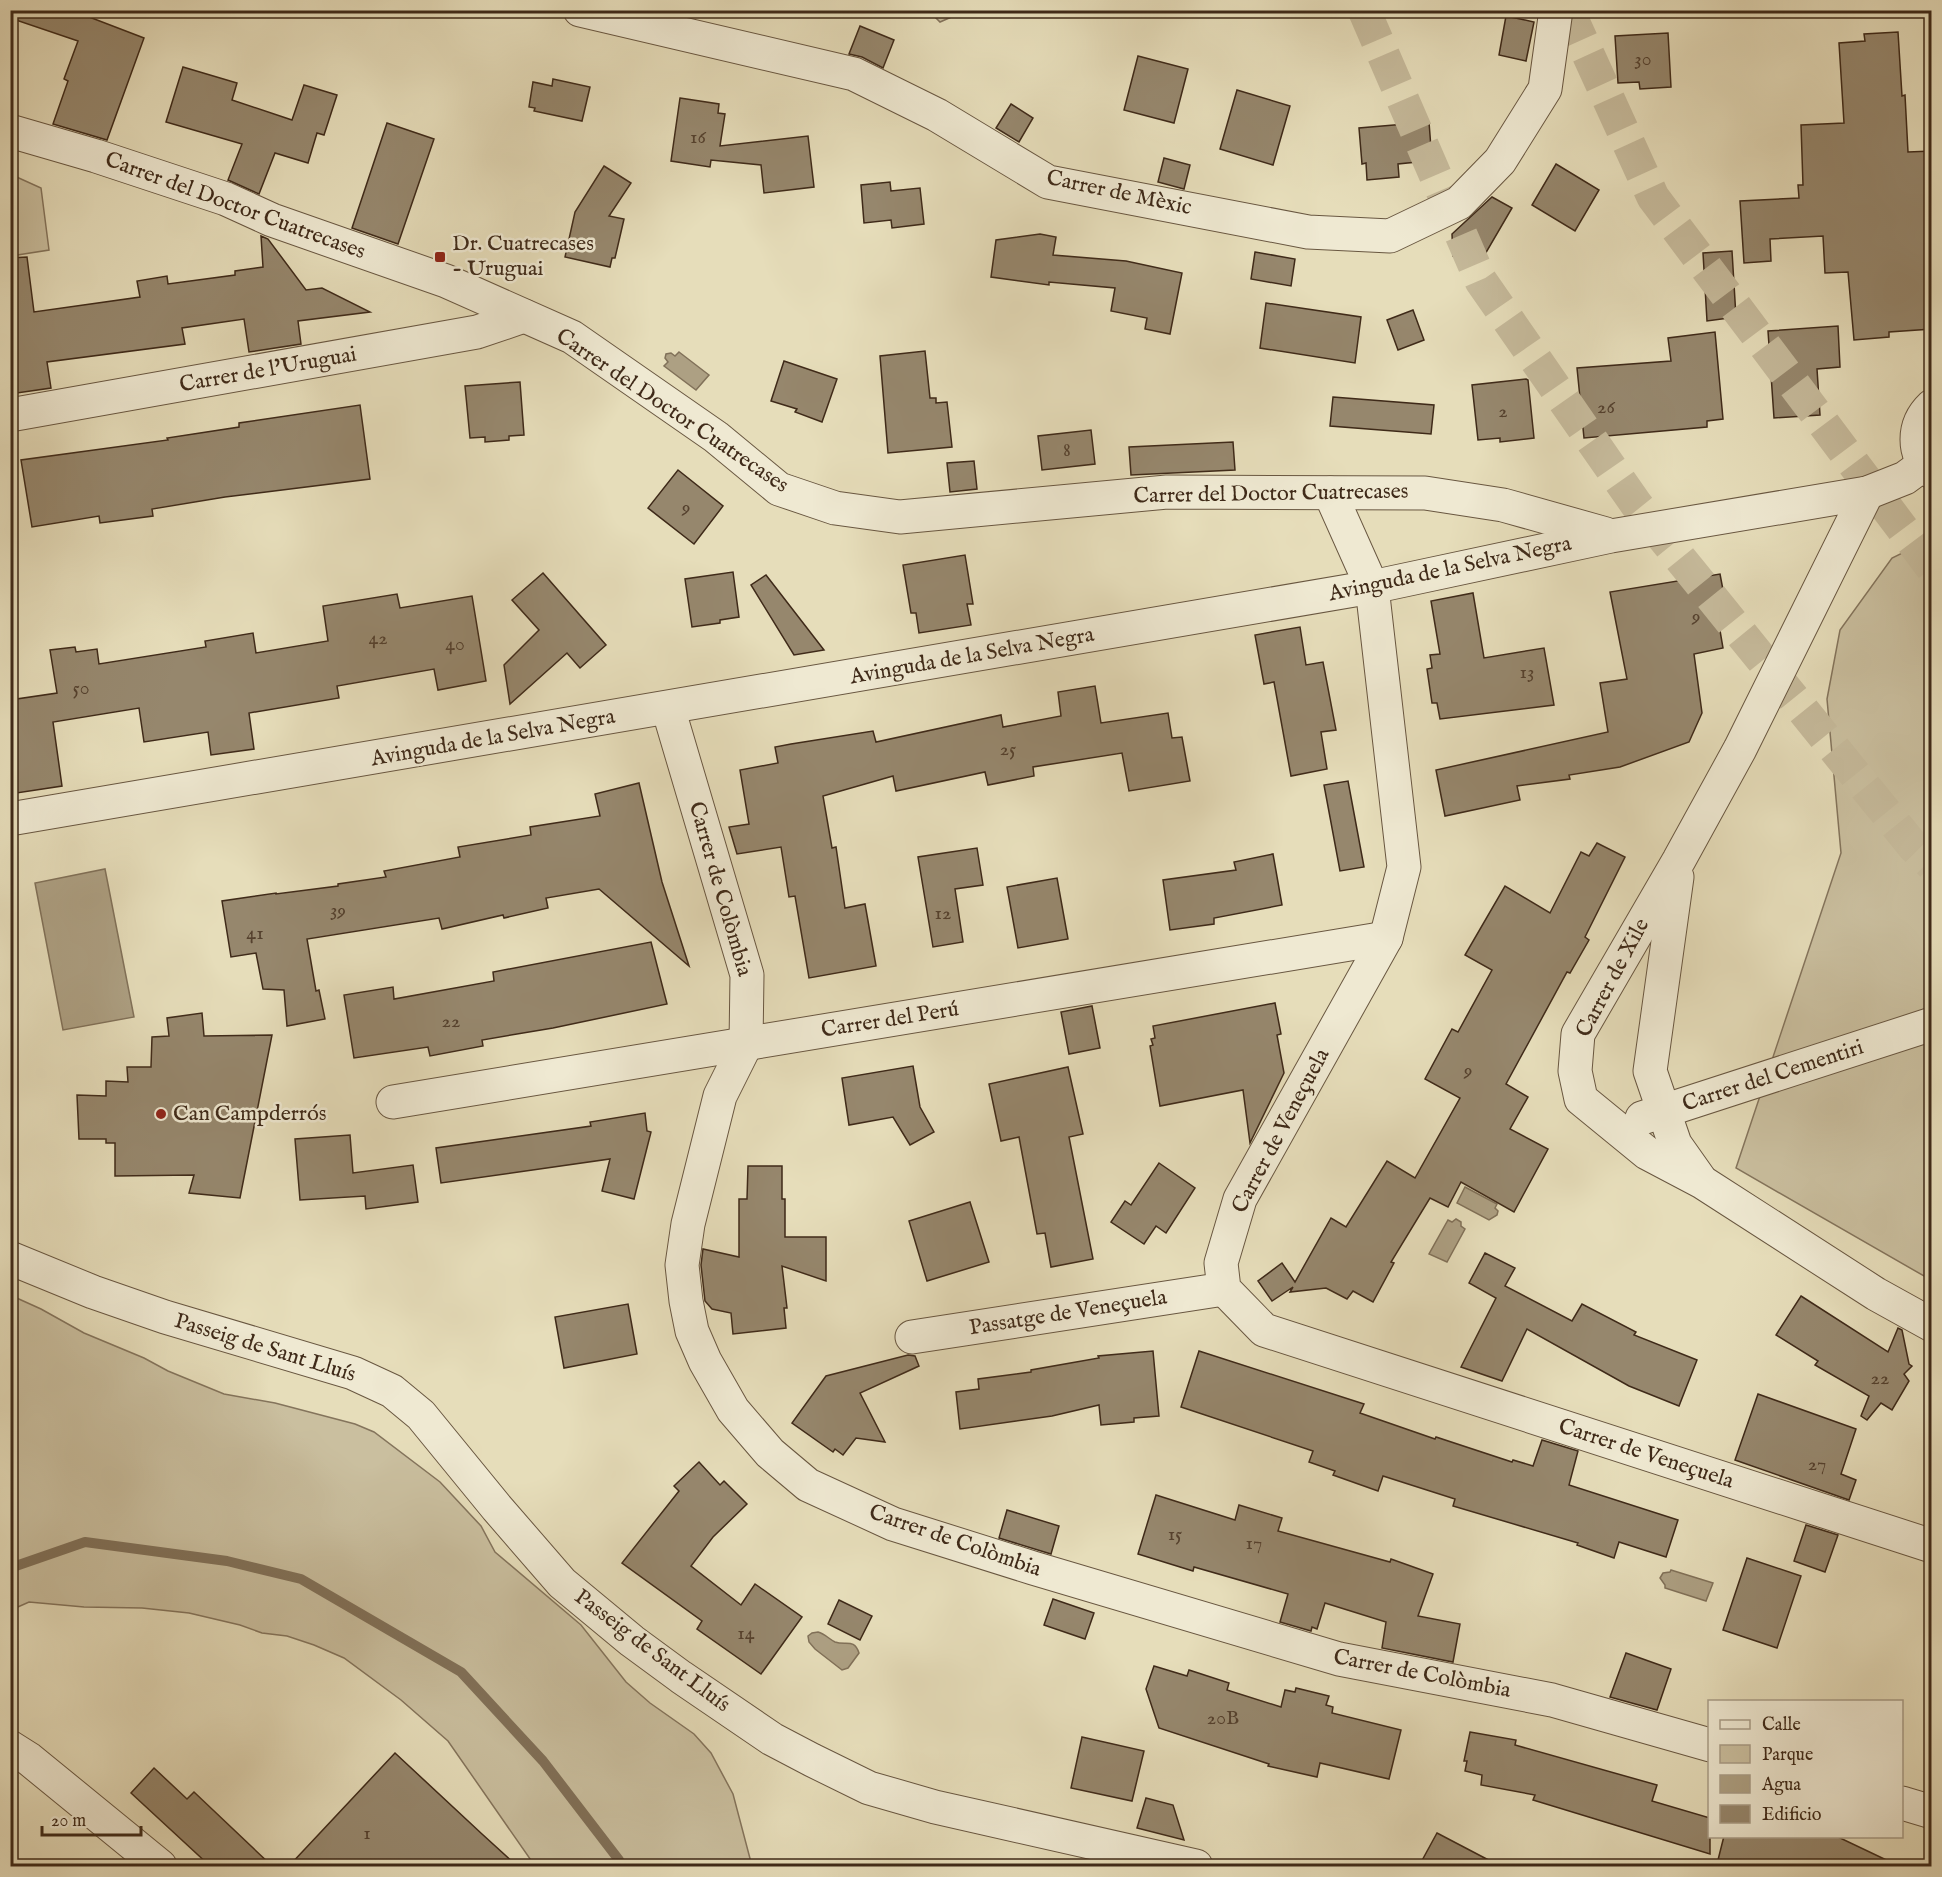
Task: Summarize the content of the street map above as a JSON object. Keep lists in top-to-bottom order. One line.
{"streets":{"street":["Carrer de Mèxic","Carrer del Doctor Cuatrecases","Carrer de l'Uruguai","Avinguda de la Selva Negra","Carrer de Colòmbia","Carrer de Xile","Carrer del Perú","Carrer del Cementiri","Carrer de Veneçuela","Passatge de Veneçuela","Passeig de Sant Lluís"]},"crossings":[["Carrer del Doctor Cuatrecases","Carrer de l'Uruguai"],["Carrer del Doctor Cuatrecases","Avinguda de la Selva Negra"],["Carrer del Doctor Cuatrecases","Carrer de Veneçuela"],["Avinguda de la Selva Negra","Carrer de Colòmbia"],["Avinguda de la Selva Negra","Carrer de Xile"],["Avinguda de la Selva Negra","Carrer de Veneçuela"],["Carrer de Colòmbia","Carrer del Perú"],["Carrer de Xile","Carrer del Cementiri"],["Carrer del Perú","Carrer de Veneçuela"],["Carrer de Veneçuela","Passatge de Veneçuela"]],"places":{"transit":["Dr. Cuatrecases - Uruguai"],"other":["Can Campderrós"]},"house_numbers":["30","16","26","2","8","9","9","42","40","13","50","25","39","12","41","22","9","22","27","15","17","14","20B","1"],"legend":["Calle","Parque","Agua","Edificio"],"scale_bar":"20 m"}
